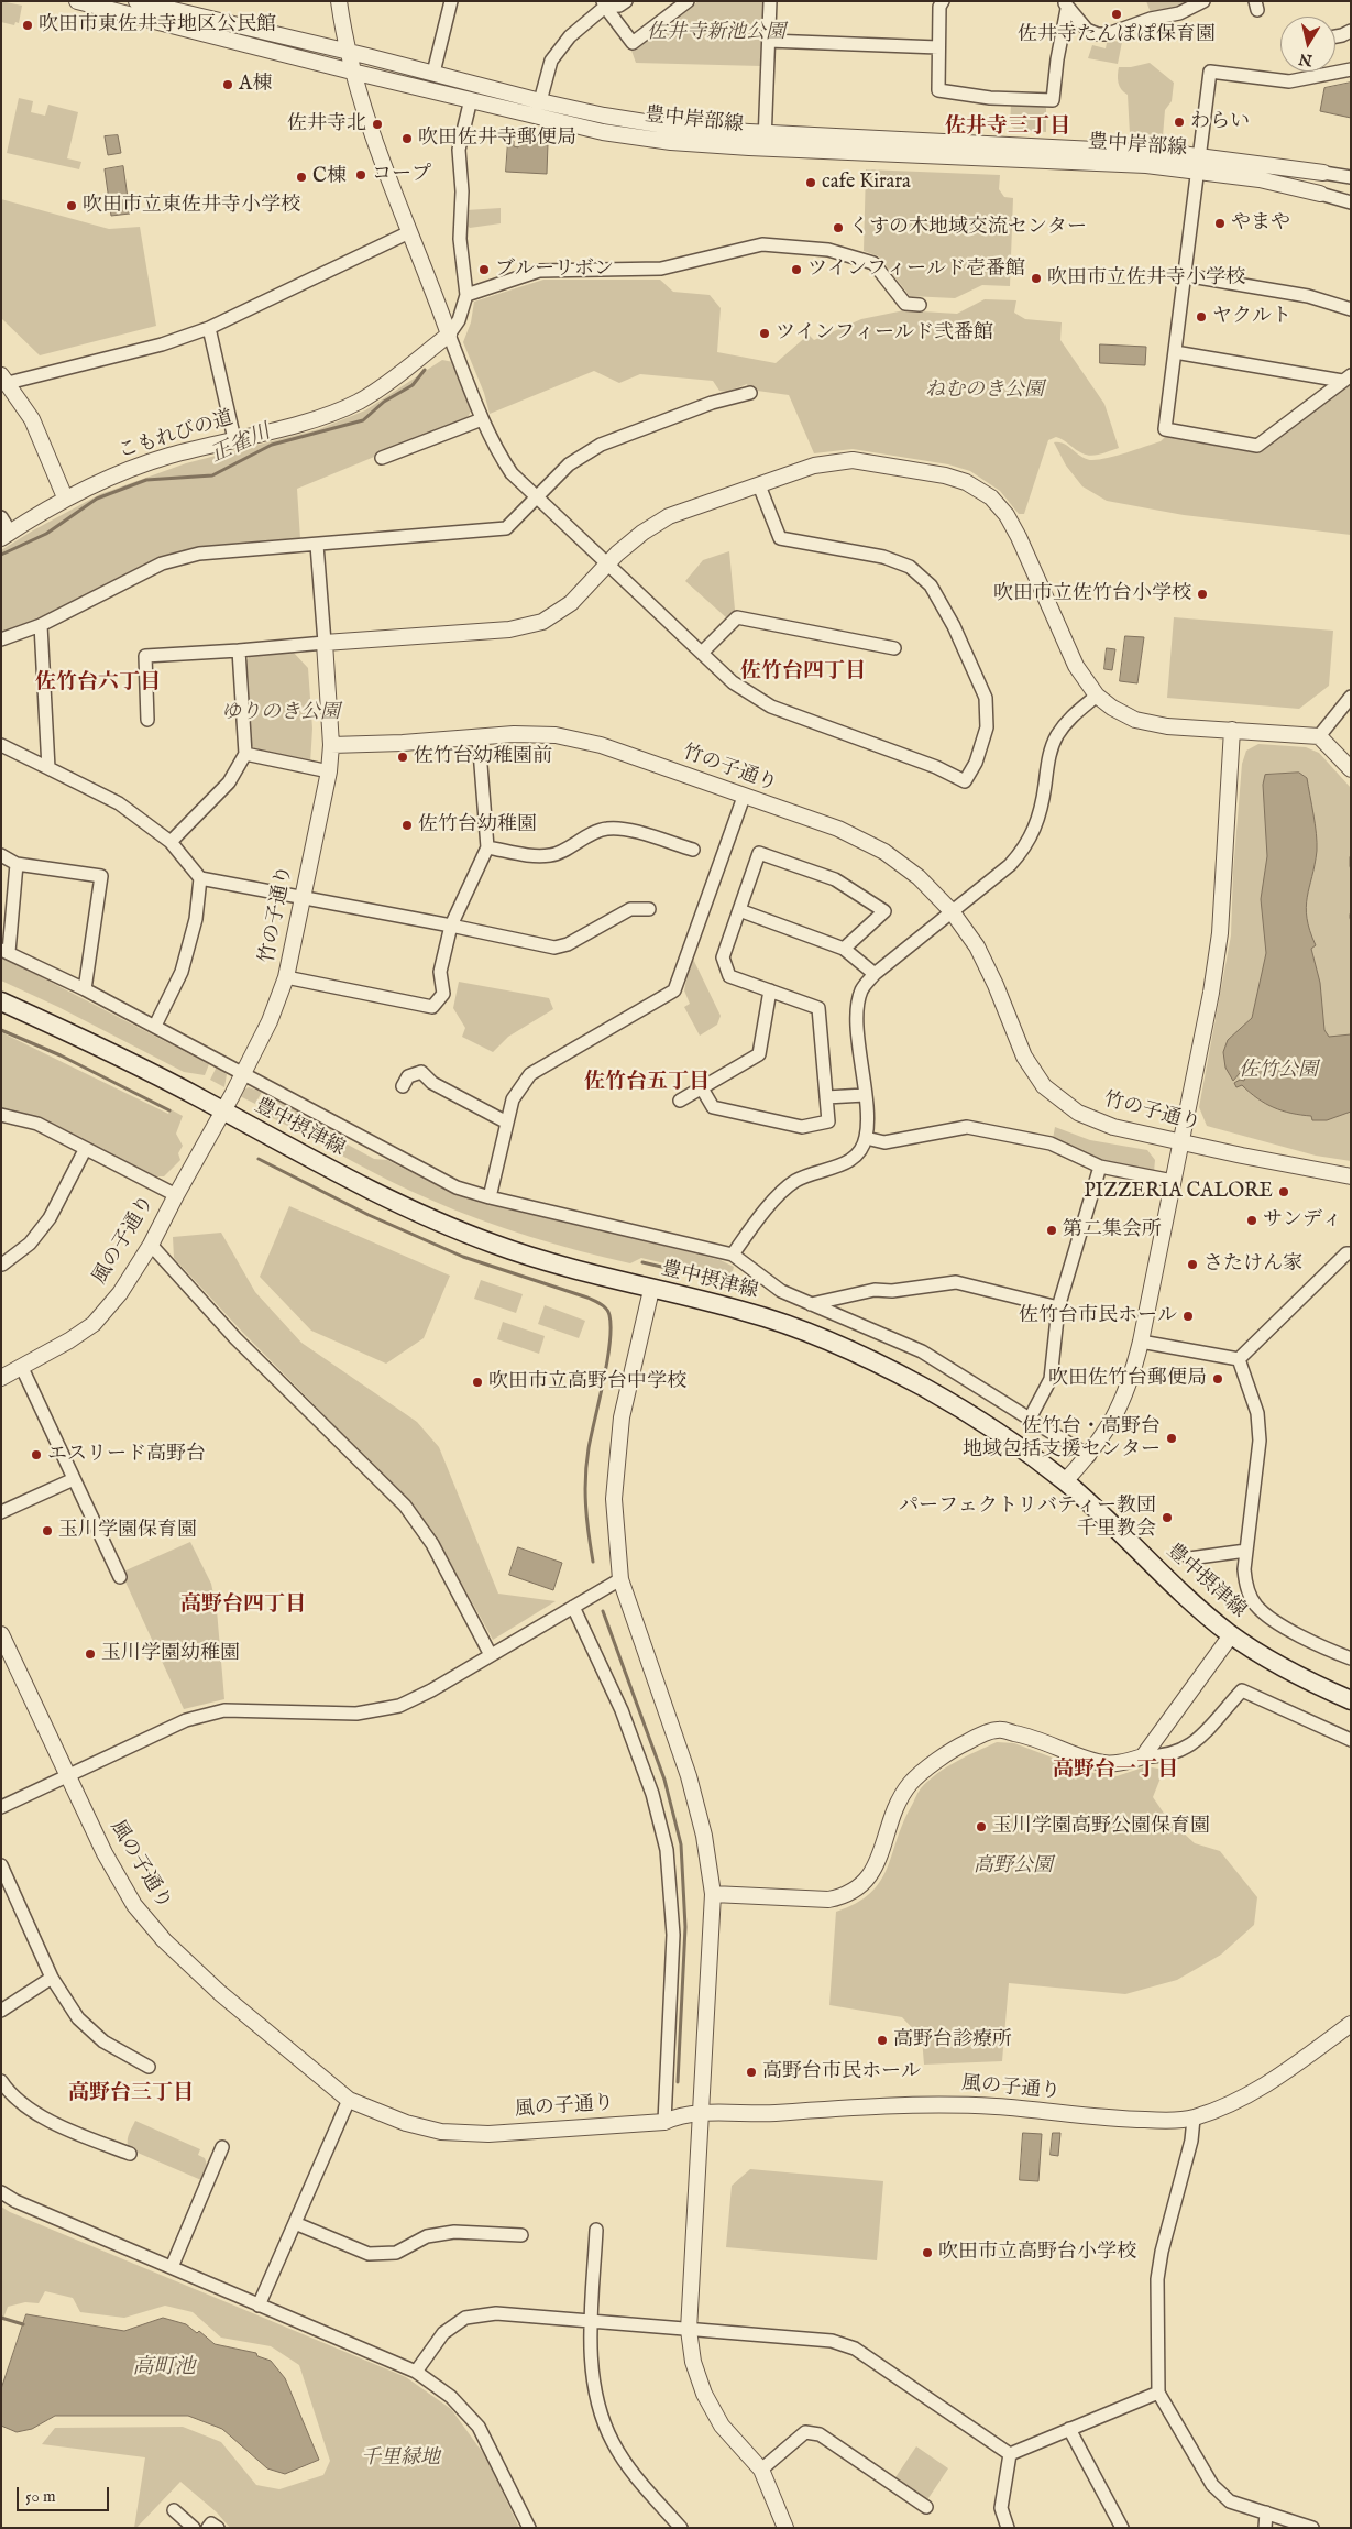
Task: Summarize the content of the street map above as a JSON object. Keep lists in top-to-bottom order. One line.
{"streets":{"main road":["豊中摂津線"],"street":["豊中岸部線","こもれびの道","竹の子通り","風の子通り"]},"crossings":[["竹の子通り","豊中摂津線"],["竹の子通り","風の子通り"],["豊中摂津線","風の子通り"]],"districts":["佐井寺三丁目","佐竹台四丁目","佐竹台六丁目","佐竹台五丁目","高野台四丁目","高野台一丁目","高野台三丁目"],"water":["正雀川","高町池"],"parks":["佐井寺新池公園","ねむのき公園","ゆりのき公園","佐竹公園","高野公園","千里緑地"],"places":["佐井寺たんぽぽ保育園","吹田市東佐井寺地区公民館","A棟","わらい","佐井寺北","吹田佐井寺郵便局","コープ","C棟","cafe Kirara","吹田市立東佐井寺小学校","やまや","くすの木地域交流センター","ブルーリボン","ツインフィールド壱番館","吹田市立佐井寺小学校","ヤクルト","ツインフィールド弐番館","吹田市立佐竹台小学校","佐竹台幼稚園前","佐竹台幼稚園","PIZZERIA CALORE","サンディ","第二集会所","さたけん家","佐竹台市民ホール","吹田佐竹台郵便局","吹田市立高野台中学校","佐竹台・高野台 地域包括支援センター","エスリード高野台","パーフェクトリバティー教団 千里教会","玉川学園保育園","玉川学園幼稚園","玉川学園高野公園保育園","高野台診療所","高野台市民ホール","吹田市立高野台小学校"],"scale_bar":"50 m","north":"bottom"}
